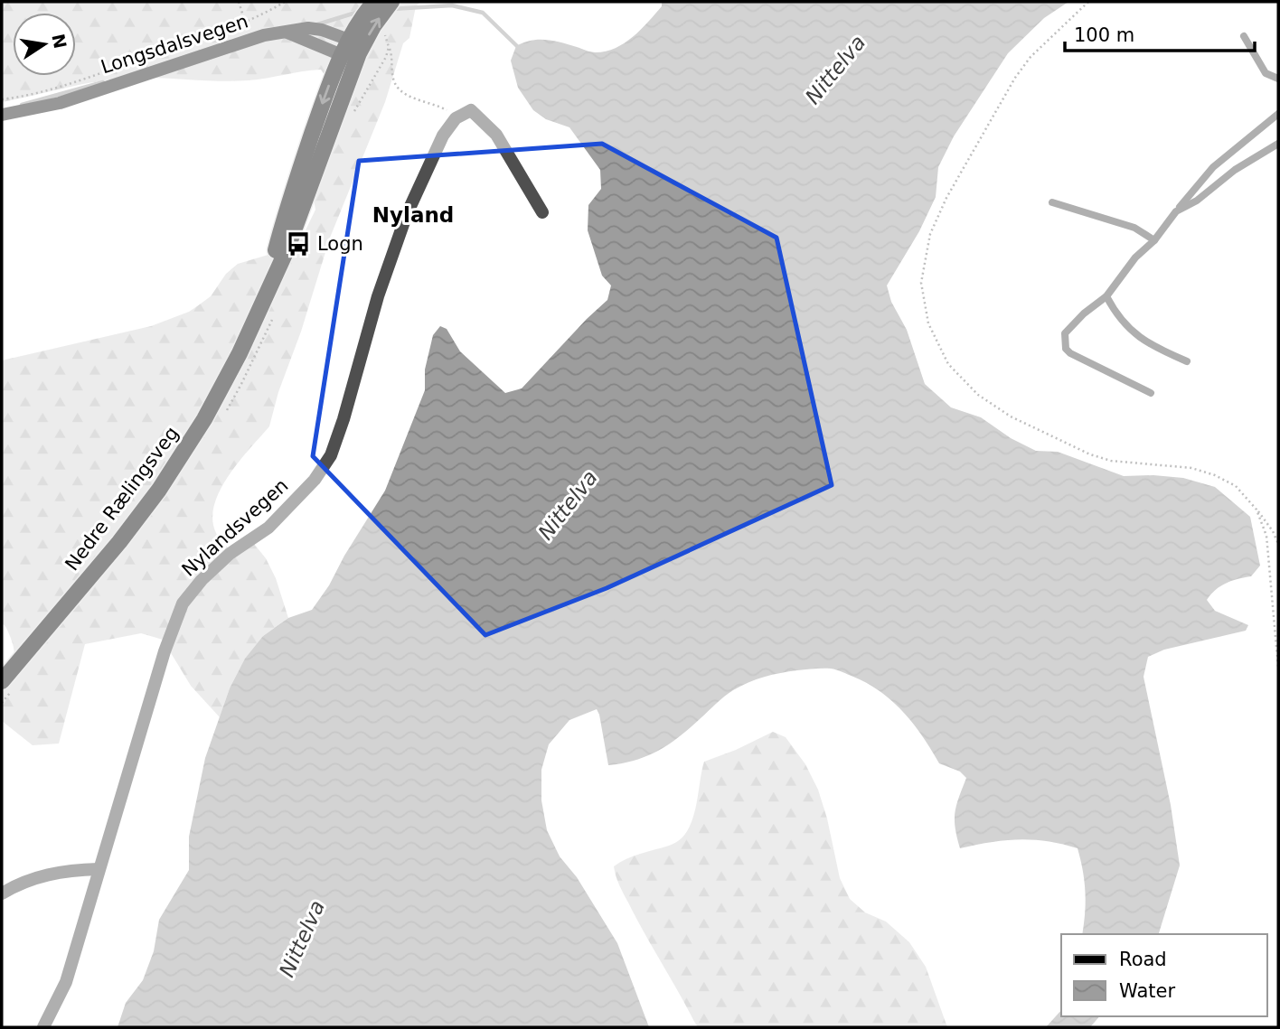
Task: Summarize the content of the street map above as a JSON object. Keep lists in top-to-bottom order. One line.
{"streets":{"main road":["Longsdalsvegen","Nedre Rælingsveg"],"street":["Nylandsvegen"]},"crossings":[["Longsdalsvegen","Nedre Rælingsveg"]],"districts":["Nyland"],"water":["Nittelva"],"places":{"bus stop":["Logn"]},"legend":["Road","Water"],"scale_bar":"100 m","north":"right"}
